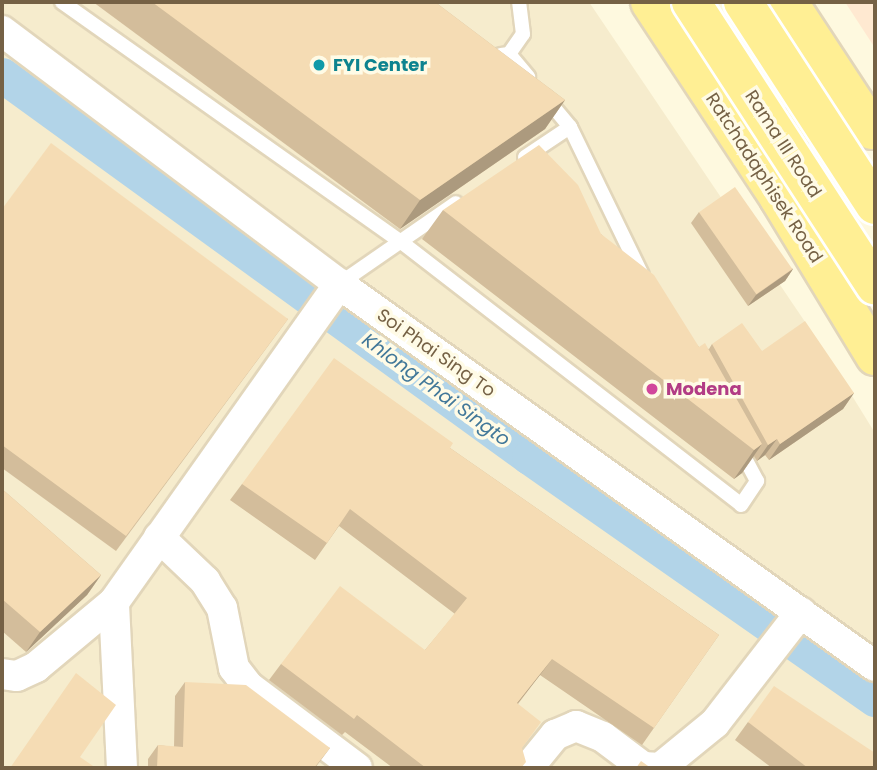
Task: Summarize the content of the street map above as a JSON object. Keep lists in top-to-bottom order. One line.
{"streets":{"main road":["Rama III Road","Ratchadaphisek Road"],"street":["Soi Phai Sing To"]},"water":["Khlong Phai Singto"],"places":["FYI Center","Modena"]}
